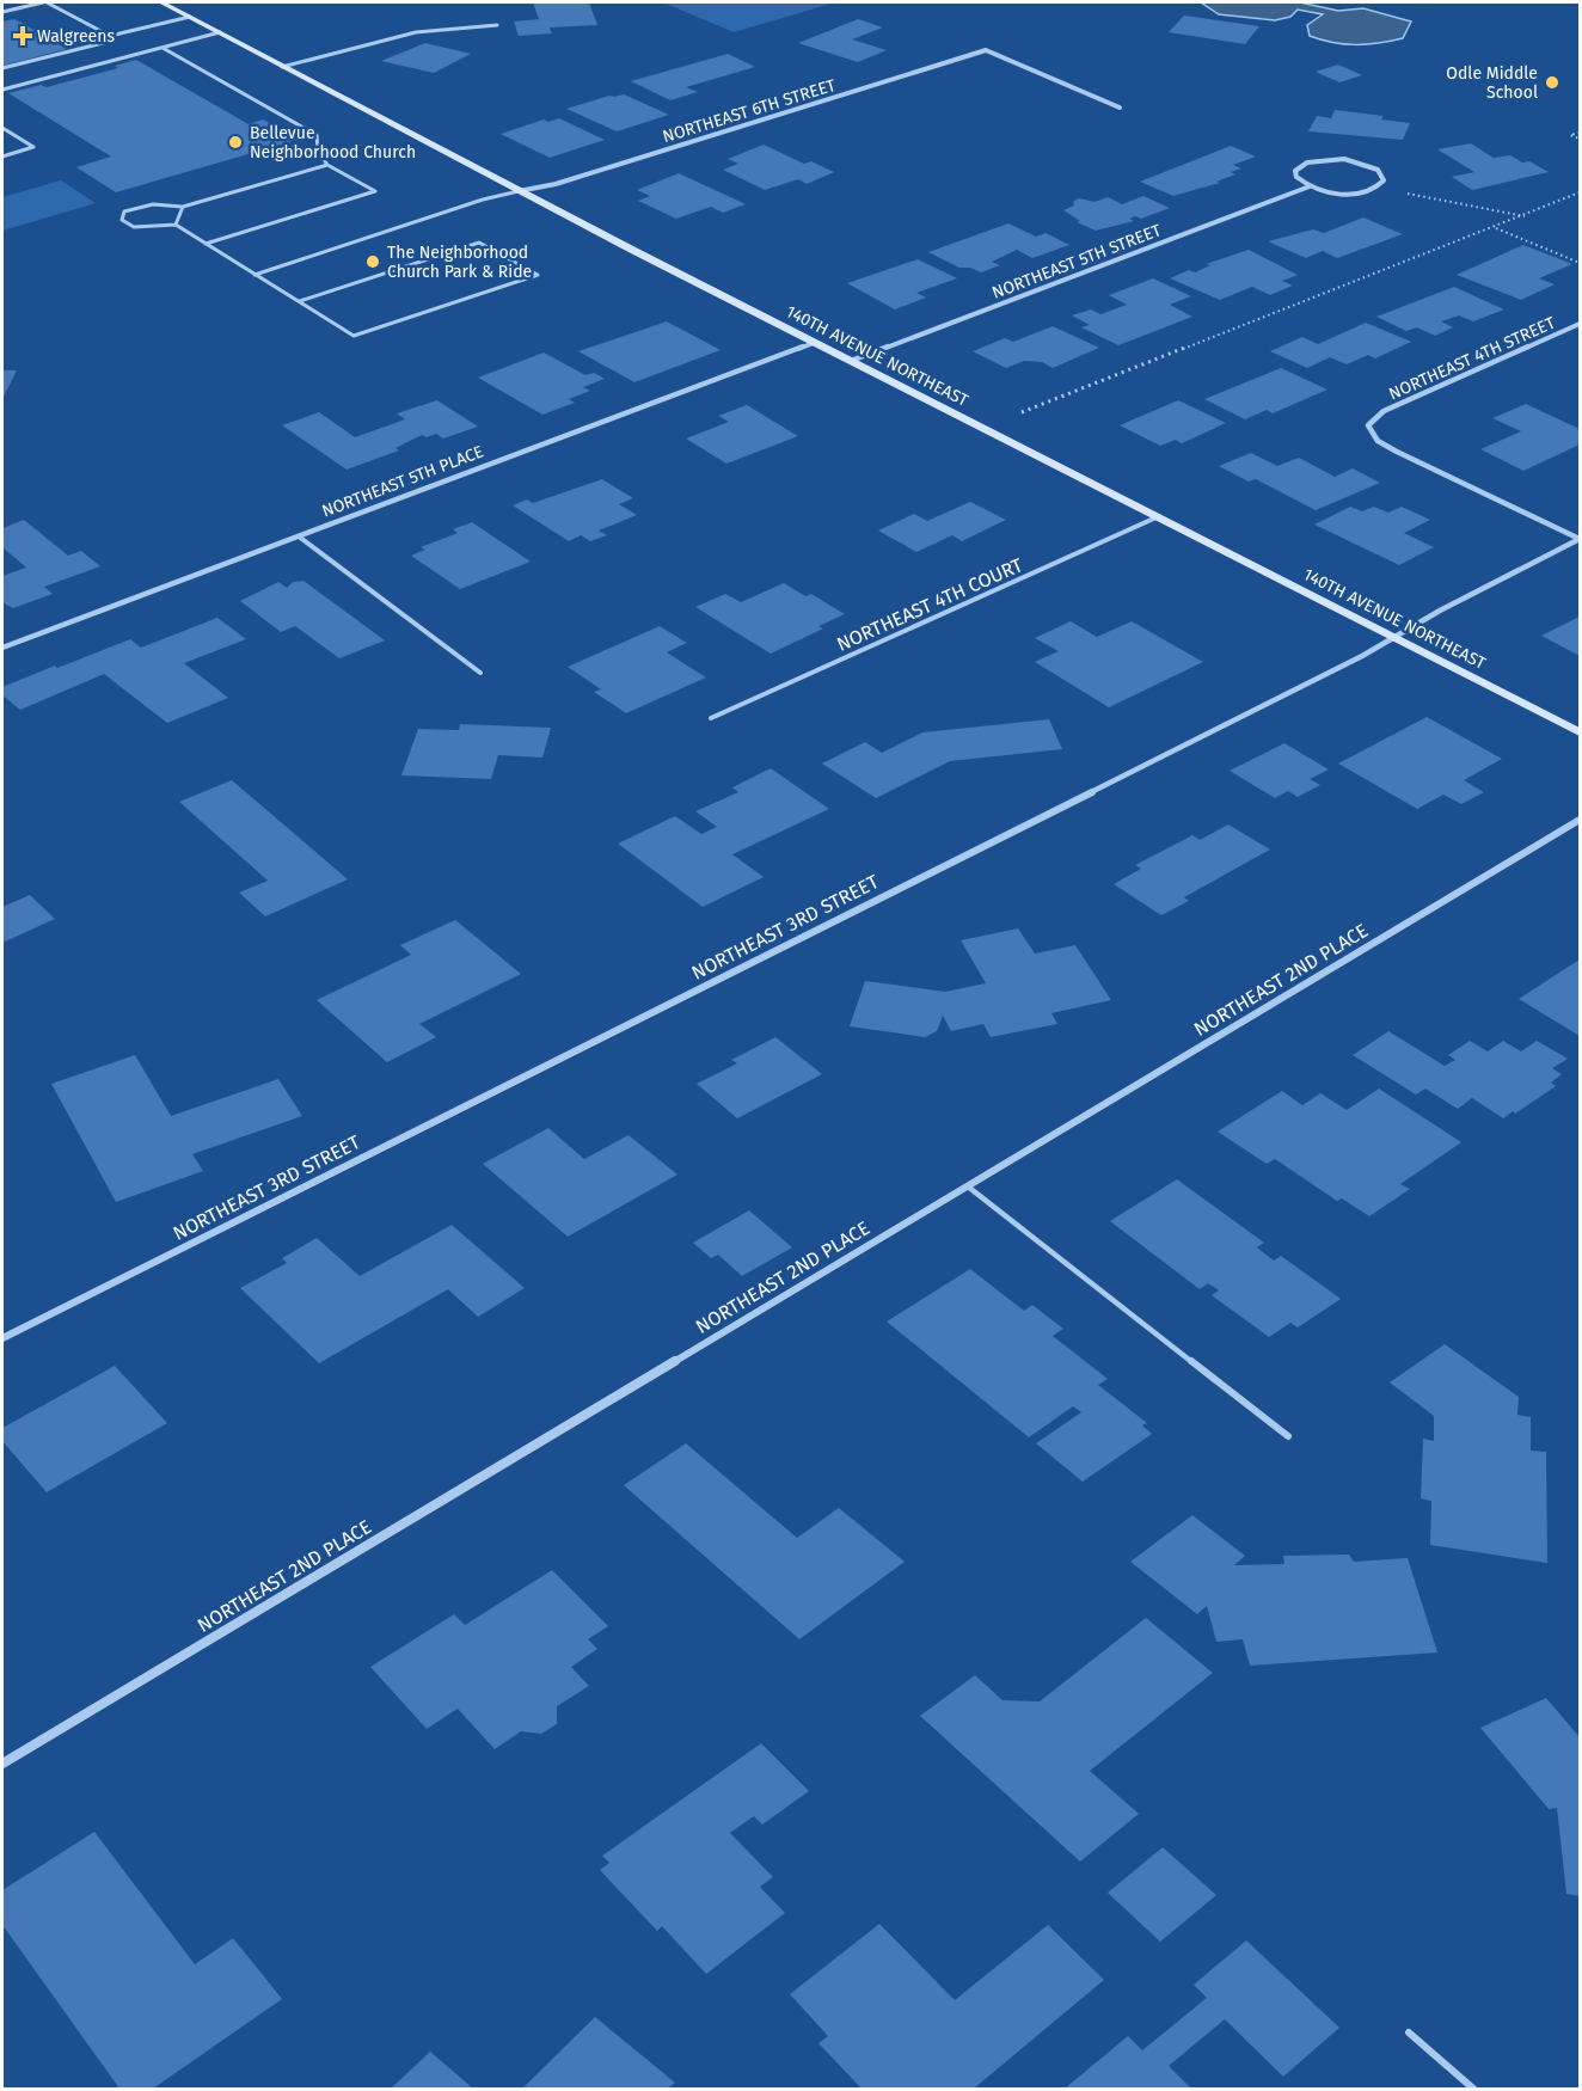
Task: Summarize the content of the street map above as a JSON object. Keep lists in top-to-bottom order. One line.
{"streets":{"street":["NORTHEAST 6TH STREET","NORTHEAST 5TH STREET","140TH AVENUE NORTHEAST","NORTHEAST 4TH STREET","NORTHEAST 5TH PLACE","NORTHEAST 3RD STREET","NORTHEAST 2ND PLACE"],"lane":["NORTHEAST 4TH COURT"]},"crossings":[["NORTHEAST 6TH STREET","140TH AVENUE NORTHEAST"],["NORTHEAST 5TH STREET","140TH AVENUE NORTHEAST"],["140TH AVENUE NORTHEAST","NORTHEAST 5TH PLACE"],["140TH AVENUE NORTHEAST","NORTHEAST 4TH COURT"],["140TH AVENUE NORTHEAST","NORTHEAST 3RD STREET"],["NORTHEAST 4TH STREET","NORTHEAST 3RD STREET"]],"places":{"health":["Walgreens"],"other":["Odle Middle School","Bellevue Neighborhood Church","The Neighborhood Church Park & Ride"]}}
